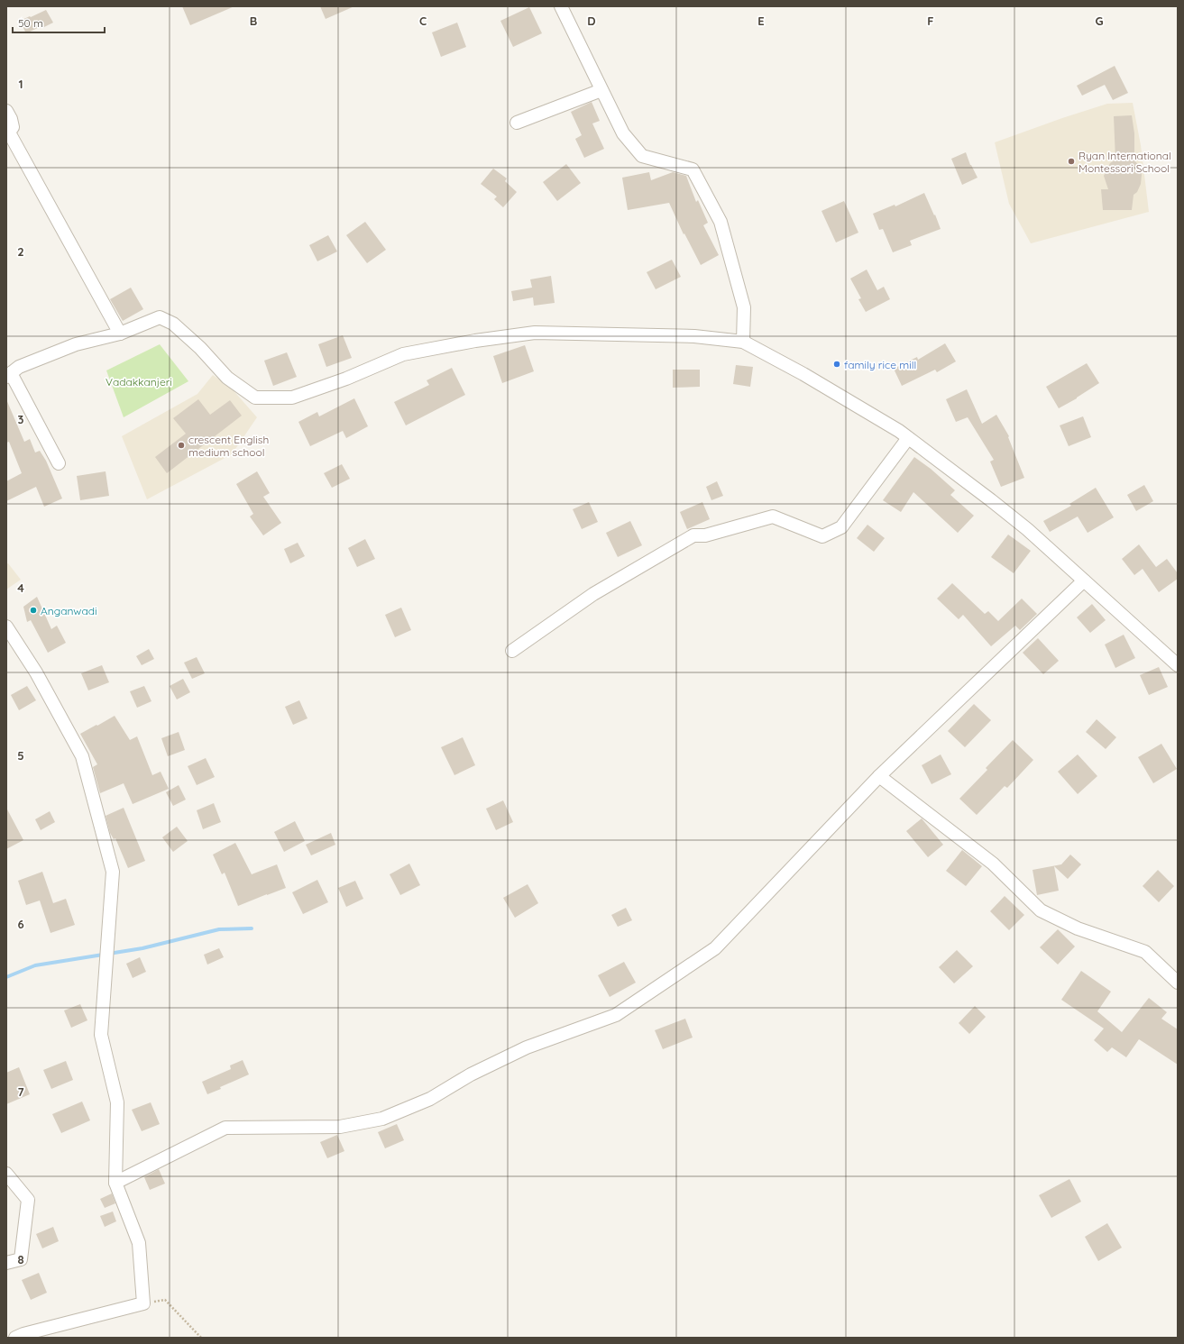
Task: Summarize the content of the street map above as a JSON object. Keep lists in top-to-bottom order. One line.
{"parks":["Vadakkanjeri"],"places":["Ryan International Montessori School","family rice mill","crescent English medium school","Anganwadi"],"scale_bar":"50 m","grid":{"columns":["B","C","D","E","F","G"],"rows":["1","2","3","4","5","6","7","8"]}}
